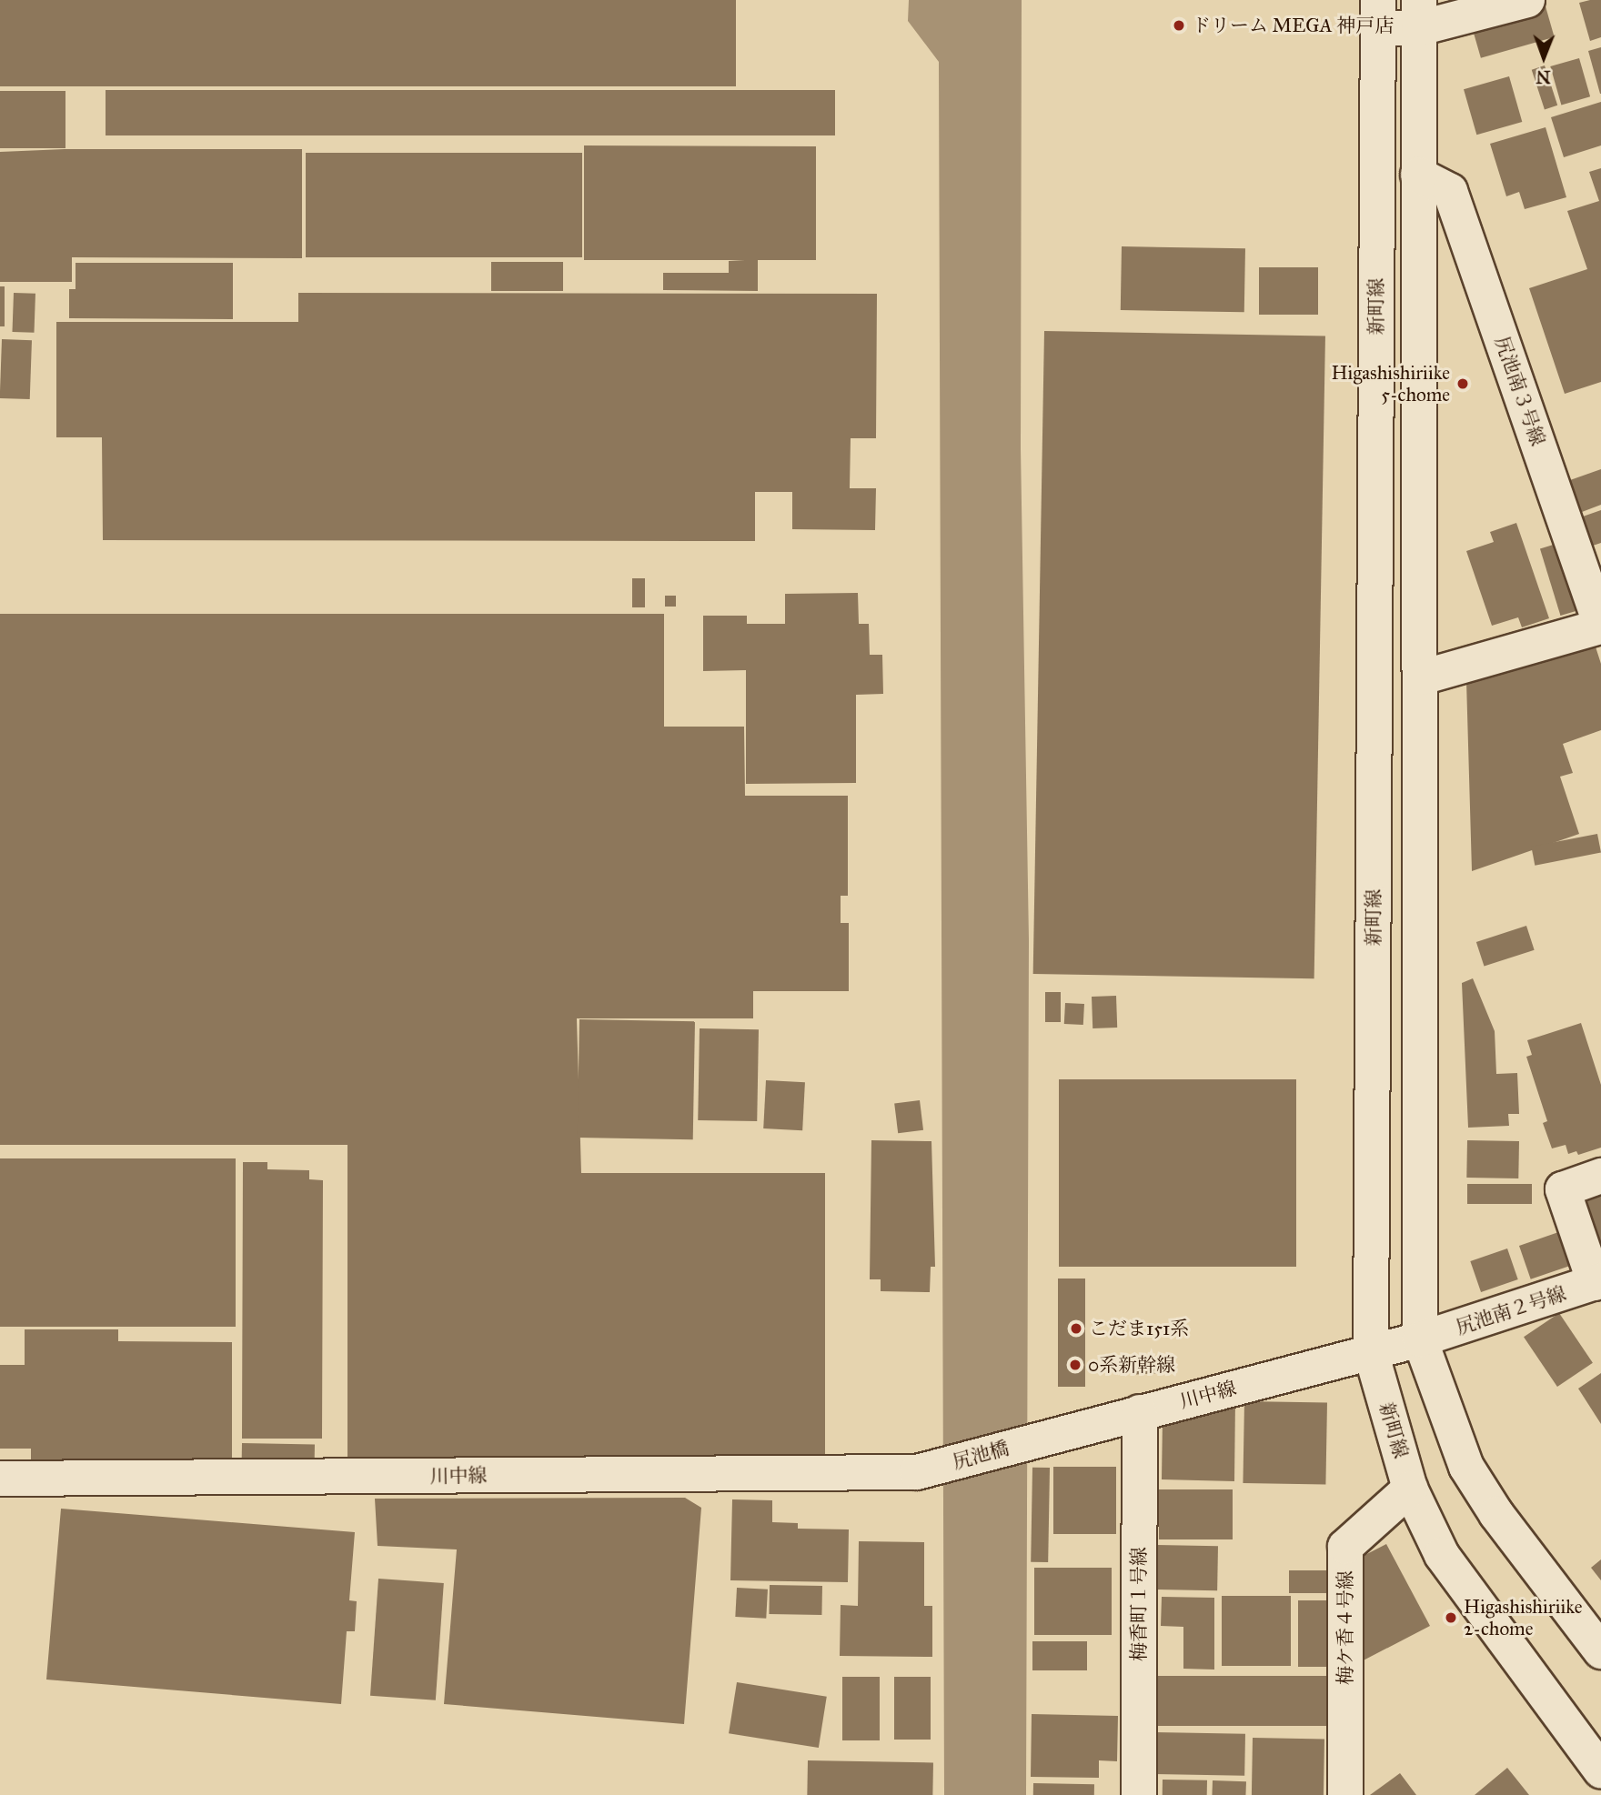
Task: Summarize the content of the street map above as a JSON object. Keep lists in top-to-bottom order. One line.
{"streets":{"street":["新町線","尻池南３号線","尻池南２号線","川中線","尻池橋","梅香町１号線","梅ケ香４号線"]},"crossings":[["新町線","尻池南２号線"],["新町線","川中線"],["新町線","梅ケ香４号線"],["尻池南２号線","川中線"],["川中線","尻池橋"],["川中線","梅香町１号線"]],"places":["ドリーム MEGA 神戸店","Higashishiriike 5-chome","こだま151系","0系新幹線","Higashishiriike 2-chome"],"north":"bottom"}
